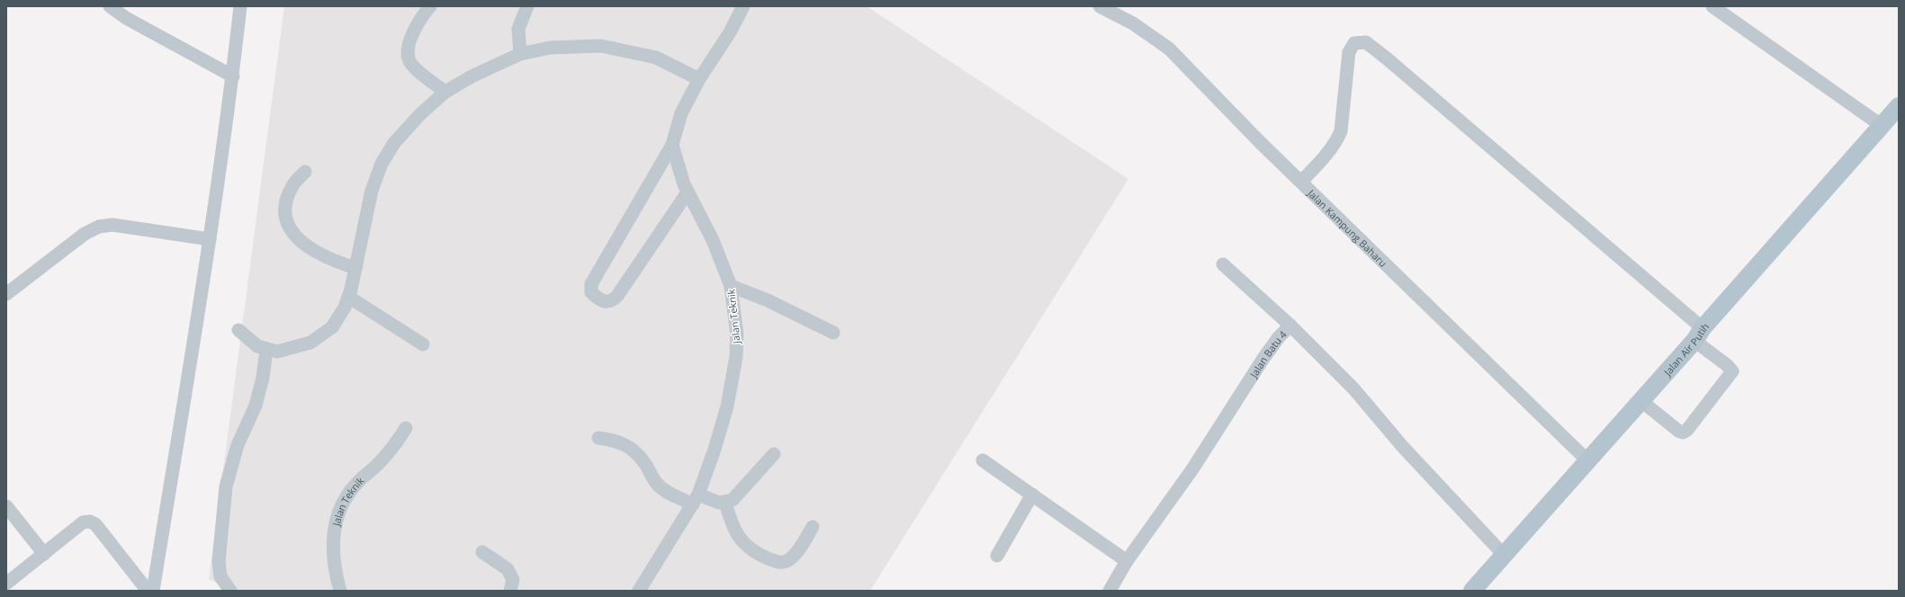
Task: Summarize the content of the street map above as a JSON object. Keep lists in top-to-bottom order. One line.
{"streets":{"main road":["Jalan Air Putih"],"street":["Jalan Kampung Baharu","Jalan Teknik","Jalan Batu 4"]},"crossings":[["Jalan Kampung Baharu","Jalan Air Putih"],["Jalan Air Putih","Jalan Batu 4"]]}
